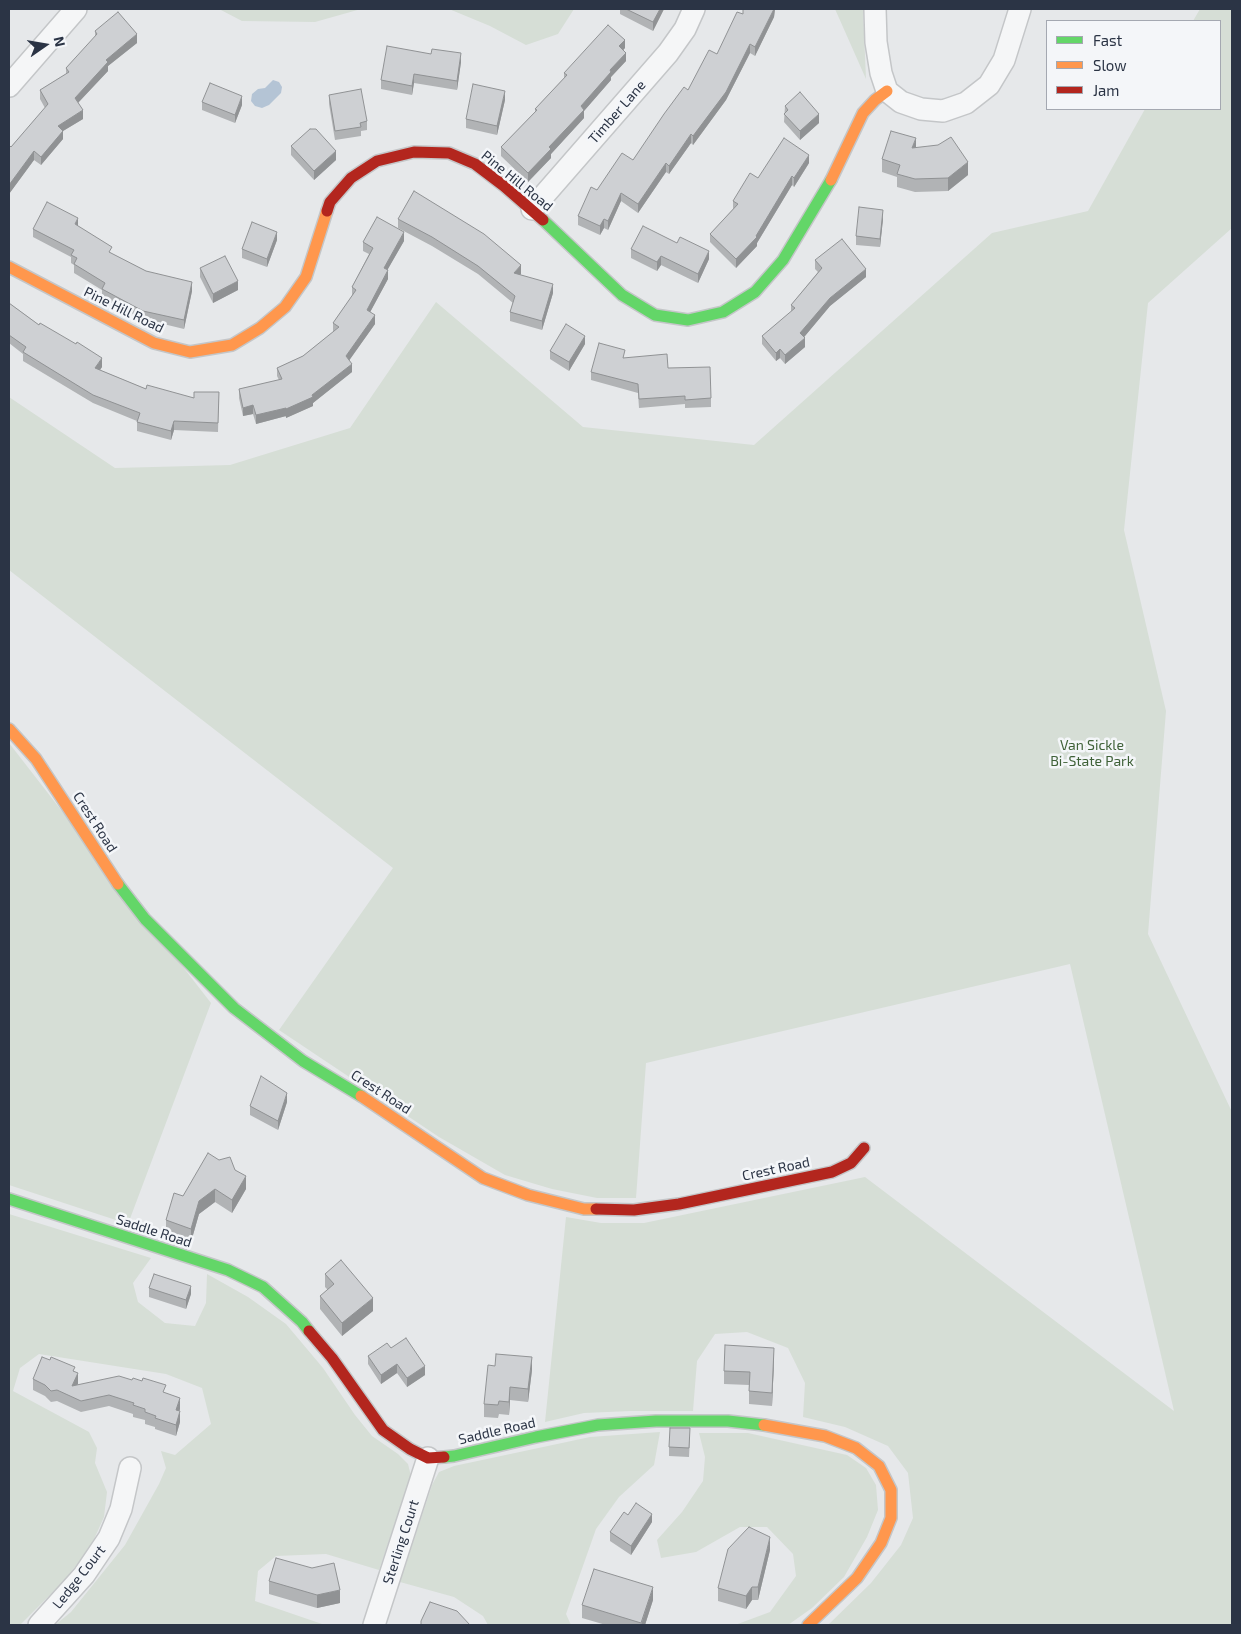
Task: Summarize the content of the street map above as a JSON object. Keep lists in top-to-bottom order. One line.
{"streets":{"street":["Timber Lane","Pine Hill Road","Crest Road","Saddle Road","Sterling Court","Ledge Court"]},"crossings":[["Timber Lane","Pine Hill Road"],["Saddle Road","Sterling Court"]],"parks":["Van Sickle Bi-State Park"],"legend":["Fast","Slow","Jam"],"north":"right"}
